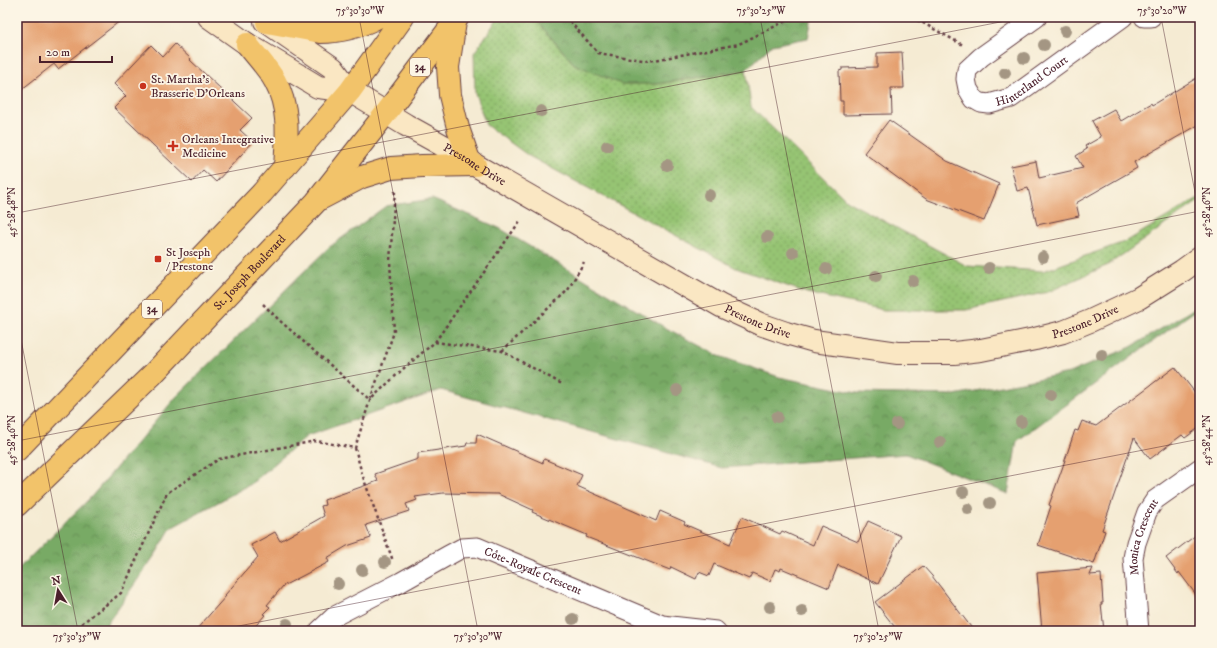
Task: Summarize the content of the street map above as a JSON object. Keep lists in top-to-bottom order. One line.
{"streets":{"main road":["34","St. Joseph Boulevard"],"street":["Hinterland Court","Prestone Drive","Monica Crescent","Côte-Royale Crescent"]},"crossings":[["34","Prestone Drive"],["Prestone Drive","St. Joseph Boulevard"]],"places":{"other":["St. Martha's Brasserie D'Orleans"],"health":["Orleans Integrative Medicine"],"transit":["St Joseph / Prestone"]},"scale_bar":"20 m","north":"top","coordinates":["75°30'30\"W","75°30'25\"W","75°30'20\"W","45°28'46\"N","45°28'48\"N","45°28'44\"N","75°30'35\"W"]}
